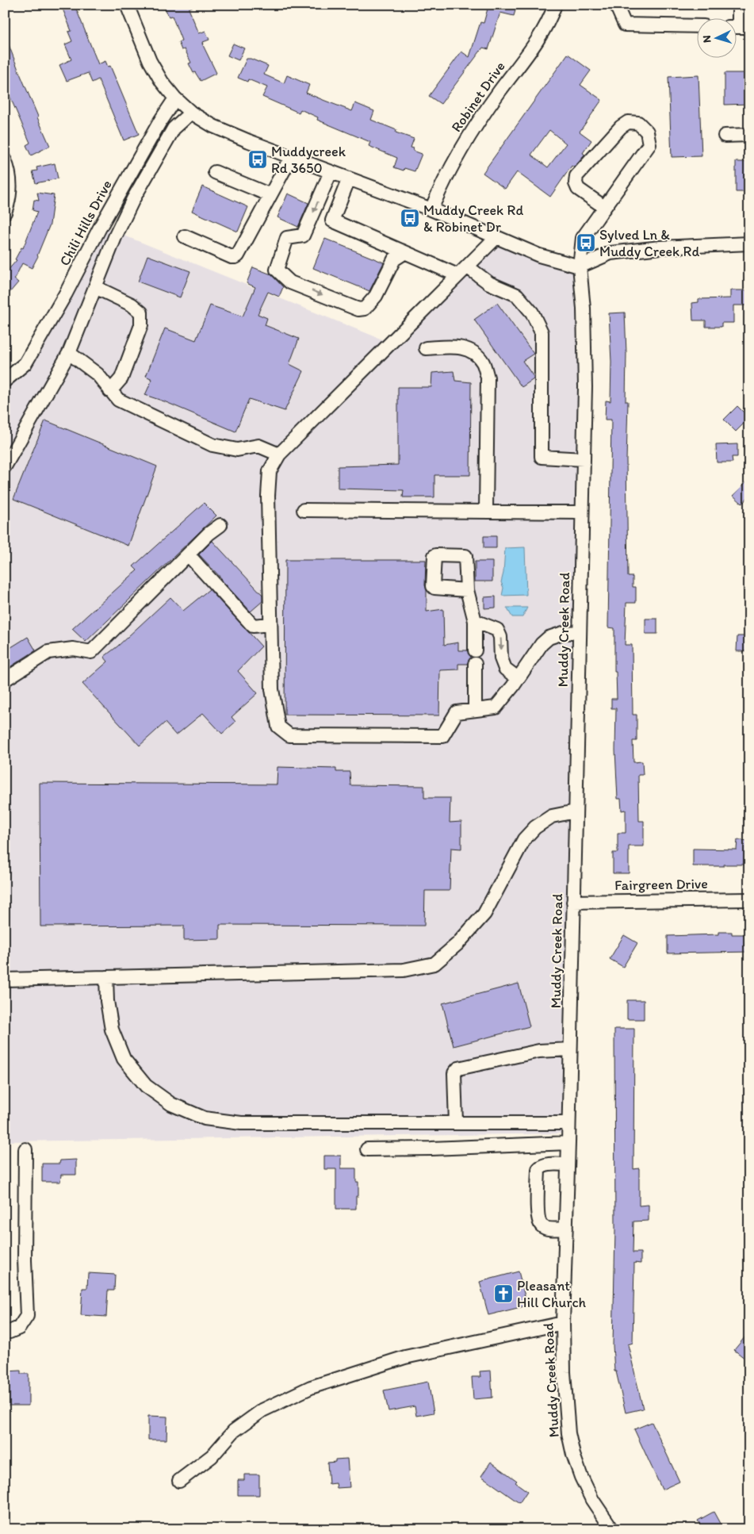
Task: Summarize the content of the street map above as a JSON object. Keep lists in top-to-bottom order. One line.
{"streets":{"street":["Robinet Drive","Chili Hills Drive","Muddy Creek Road","Fairgreen Drive"]},"crossings":[["Muddy Creek Road","Fairgreen Drive"]],"places":{"bus stop":["Muddycreek Rd 3650","Muddy Creek Rd & Robinet Dr","Sylved Ln & Muddy Creek Rd"],"church":["Pleasant Hill Church"]},"north":"left"}
